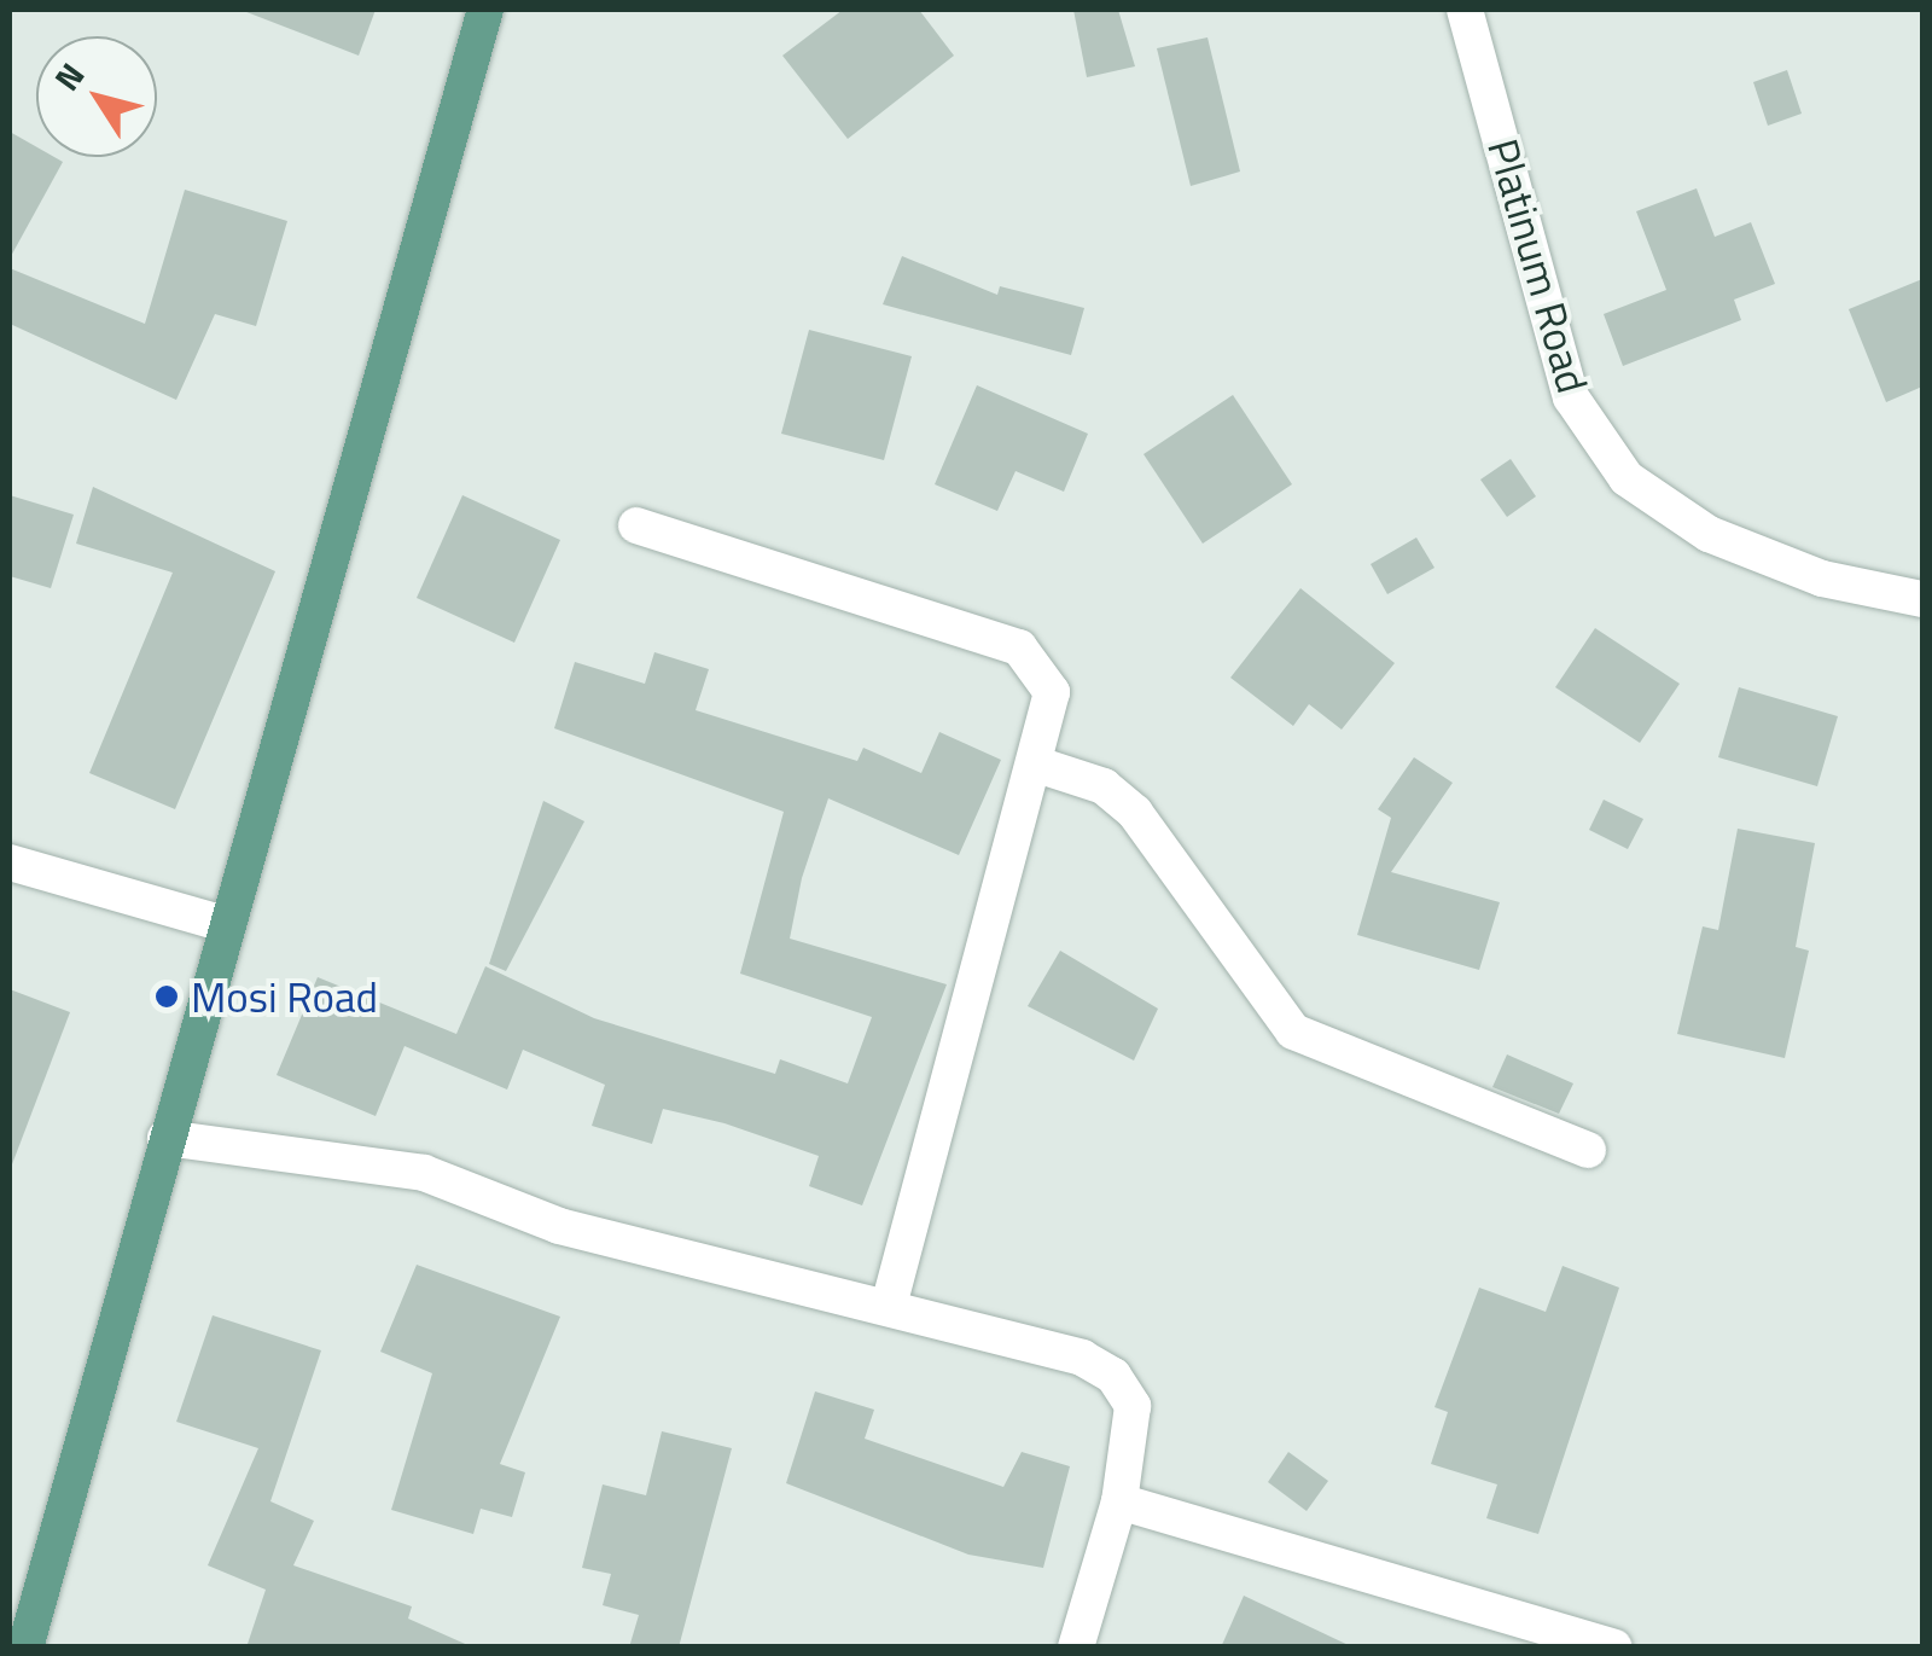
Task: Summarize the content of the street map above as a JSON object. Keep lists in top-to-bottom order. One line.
{"streets":{"street":["Platinum Road"]},"places":["Mosi Road"],"north":"top left"}
